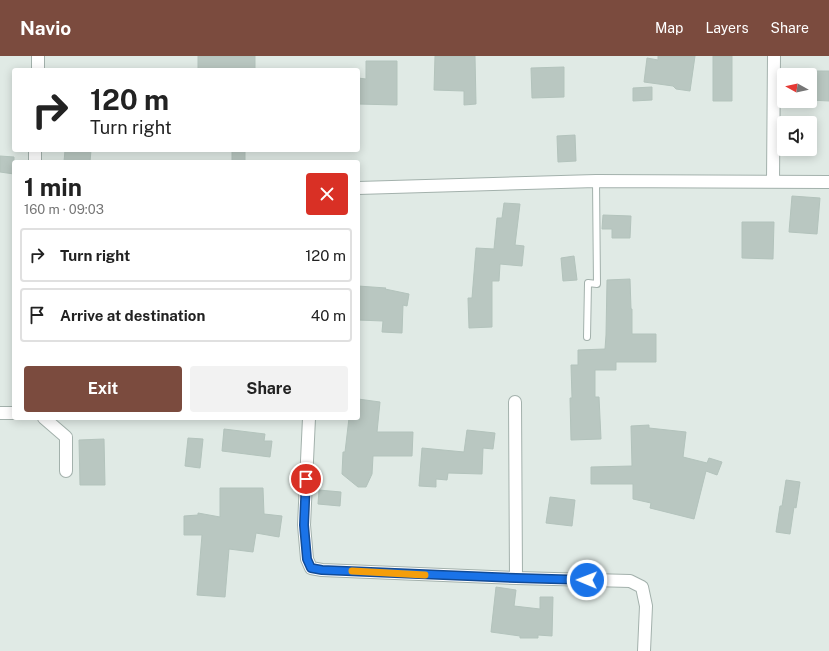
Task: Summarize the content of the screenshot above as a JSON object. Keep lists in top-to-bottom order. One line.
{"north":"left","page":{"header":"Navio","nav":["Map","Layers","Share"],"turn":["120 m","Turn right"],"heading":["1 min","160 m · 09:03"],"list":[{"name":"Turn right","value":"120 m"},{"name":"Arrive at destination","value":"40 m"}],"buttons":["Exit","Share"]}}
